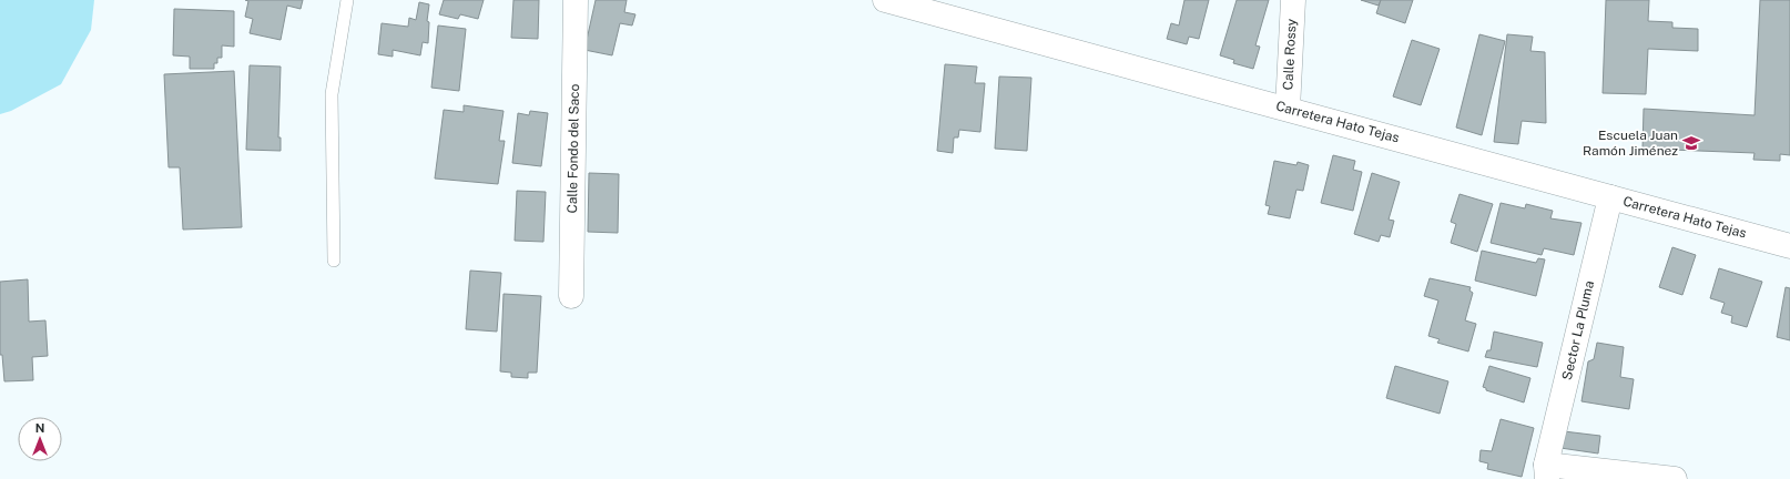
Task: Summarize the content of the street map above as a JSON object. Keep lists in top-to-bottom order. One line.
{"streets":{"street":["Calle Rossy","Carretera Hato Tejas","Calle Fondo del Saco","Sector La Pluma"]},"crossings":[["Calle Rossy","Carretera Hato Tejas"],["Carretera Hato Tejas","Sector La Pluma"]],"places":{"school or university":["Escuela Juan Ramón Jiménez"]},"north":"top"}
